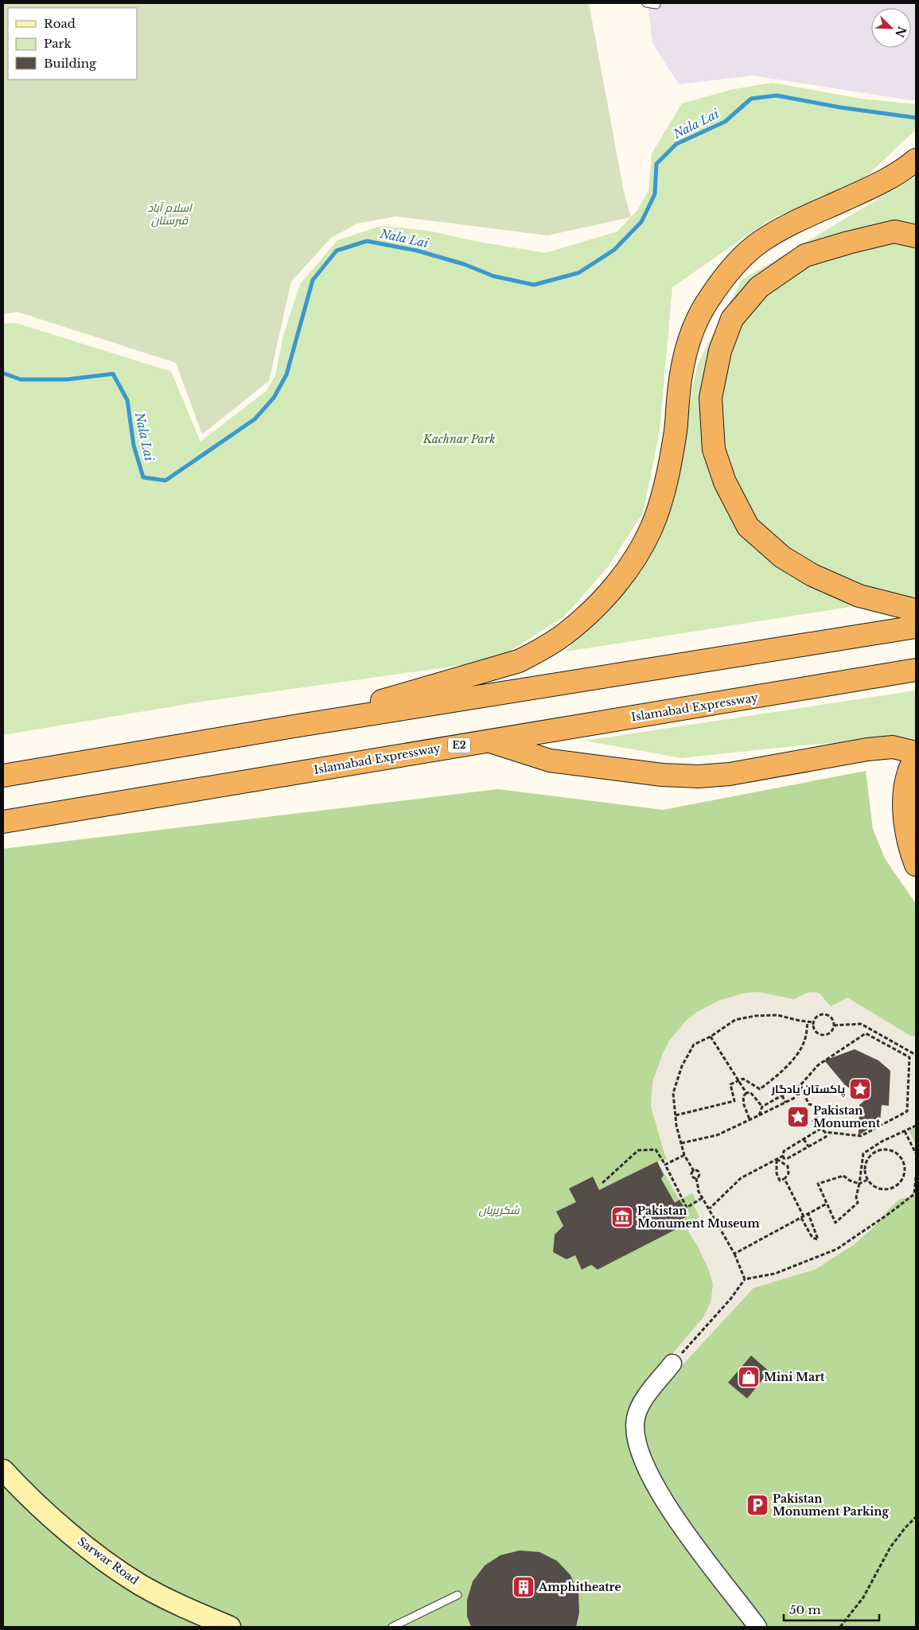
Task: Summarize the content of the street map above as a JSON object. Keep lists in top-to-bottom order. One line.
{"streets":{"highway":["Islamabad Expressway","E2"],"main road":["Sarwar Road"]},"water":["Nala Lai"],"parks":["اسلام آباد قبرستان","Kachnar Park","شکرپریاں"],"places":{"place":["پاکستان یادگار","Pakistan Monument"],"museum":["Pakistan Monument Museum"],"shop":["Mini Mart"],"parking":["Pakistan Monument Parking"],"building":["Amphitheatre"]},"legend":["Road","Park","Building"],"scale_bar":"50 m","north":"bottom right"}
